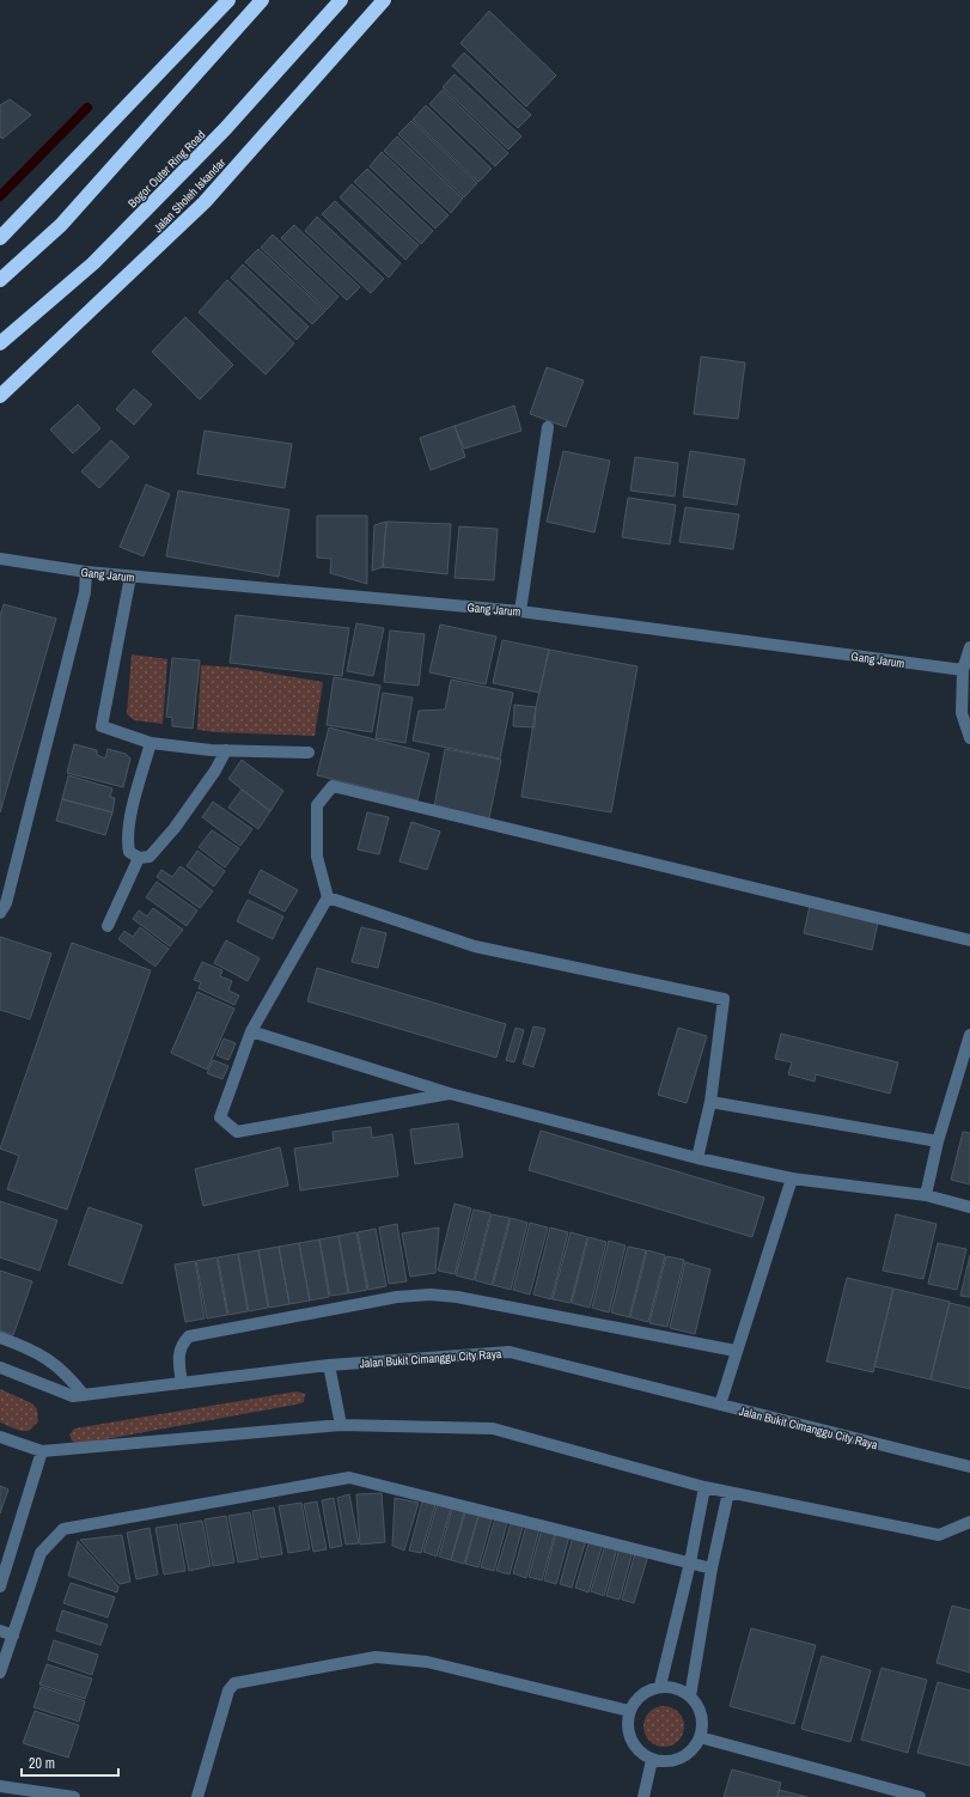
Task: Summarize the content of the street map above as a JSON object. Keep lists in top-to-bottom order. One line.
{"streets":{"highway":["Bogor Outer Ring Road","Jalan Sholeh Iskandar"],"street":["Gang Jarum","Jalan Bukit Cimanggu City Raya"]},"scale_bar":"20 m"}
